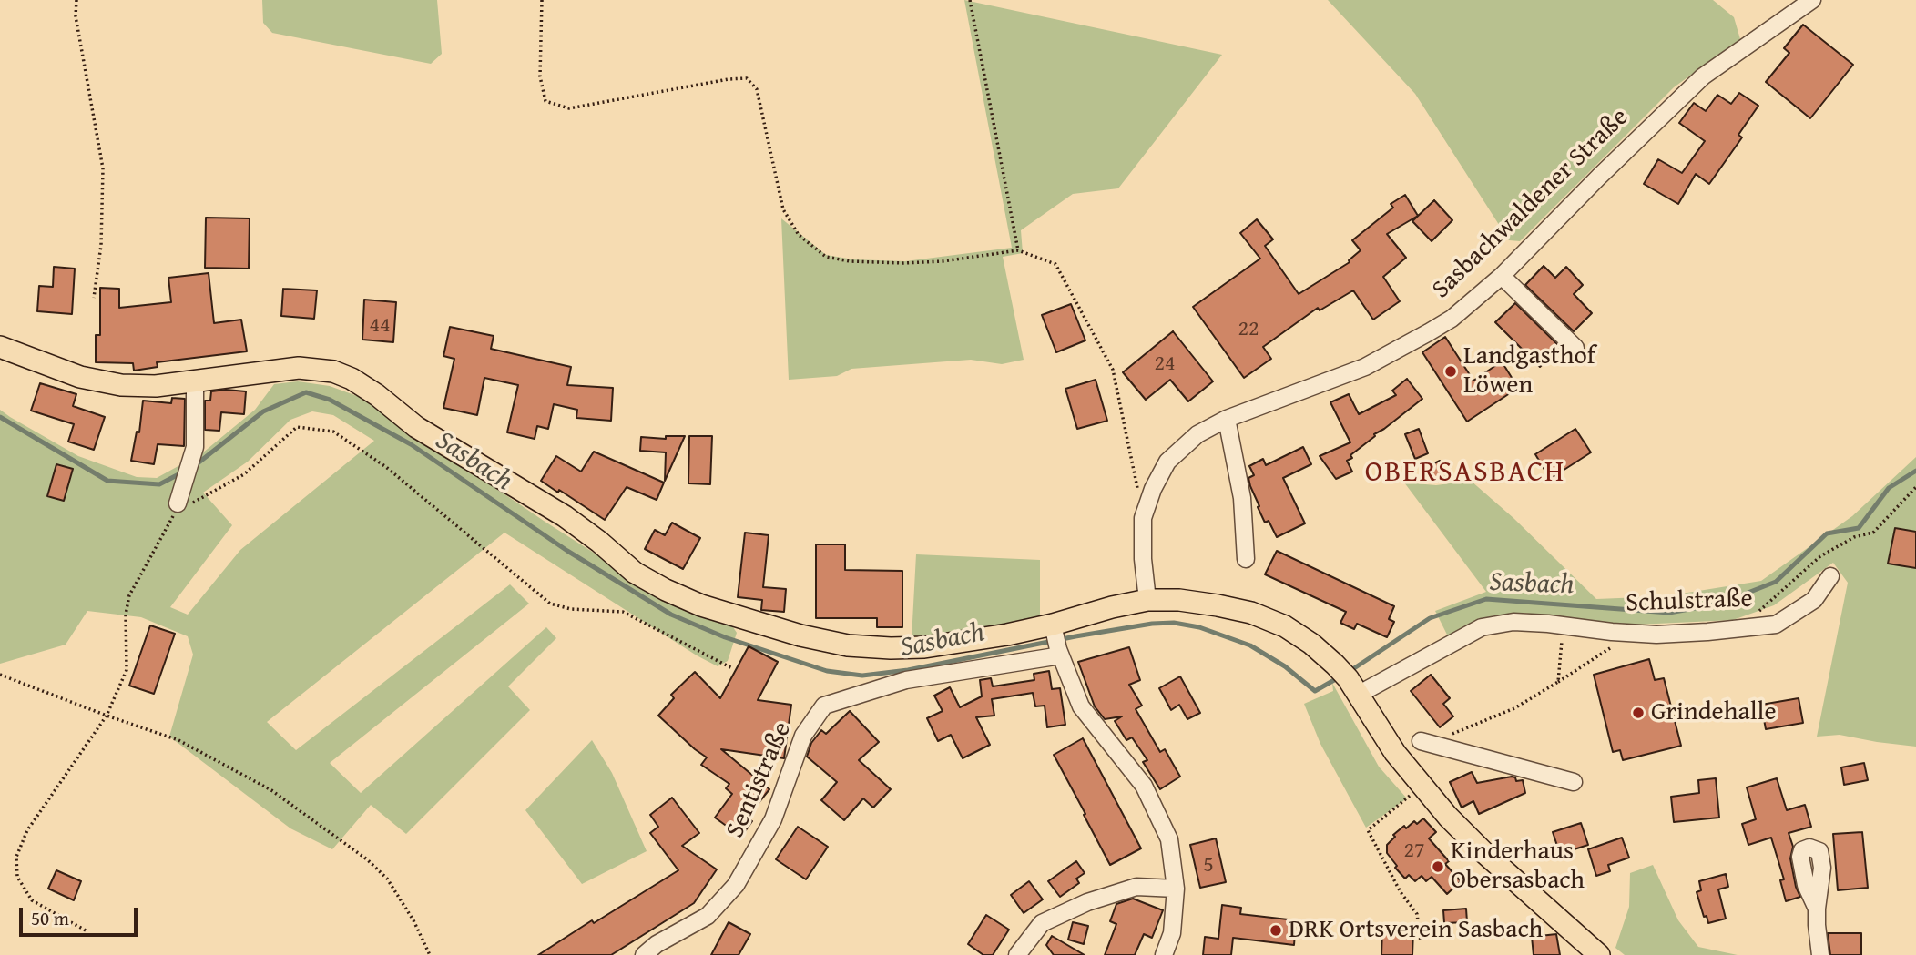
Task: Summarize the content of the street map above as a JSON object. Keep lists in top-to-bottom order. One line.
{"streets":{"street":["Sasbachwaldener Straße","Schulstraße","Sentistraße"]},"districts":["OBERSASBACH"],"water":["Sasbach"],"places":["Landgasthof Löwen","Grindehalle","Kinderhaus Obersasbach","DRK Ortsverein Sasbach"],"house_numbers":["44","22","24","27","5"],"scale_bar":"50 m"}
